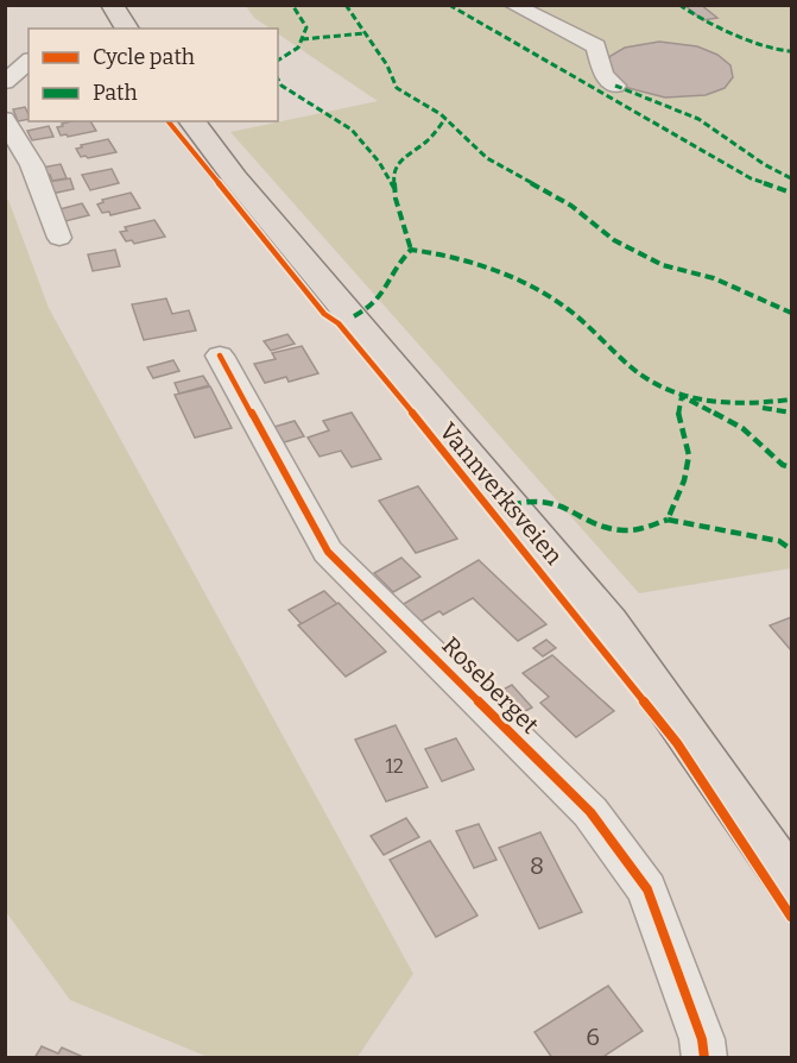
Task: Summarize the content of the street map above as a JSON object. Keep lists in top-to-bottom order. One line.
{"streets":{"main road":["Vannverksveien"],"street":["Roseberget"]},"house_numbers":["12","8","6"],"legend":["Cycle path","Path"]}
